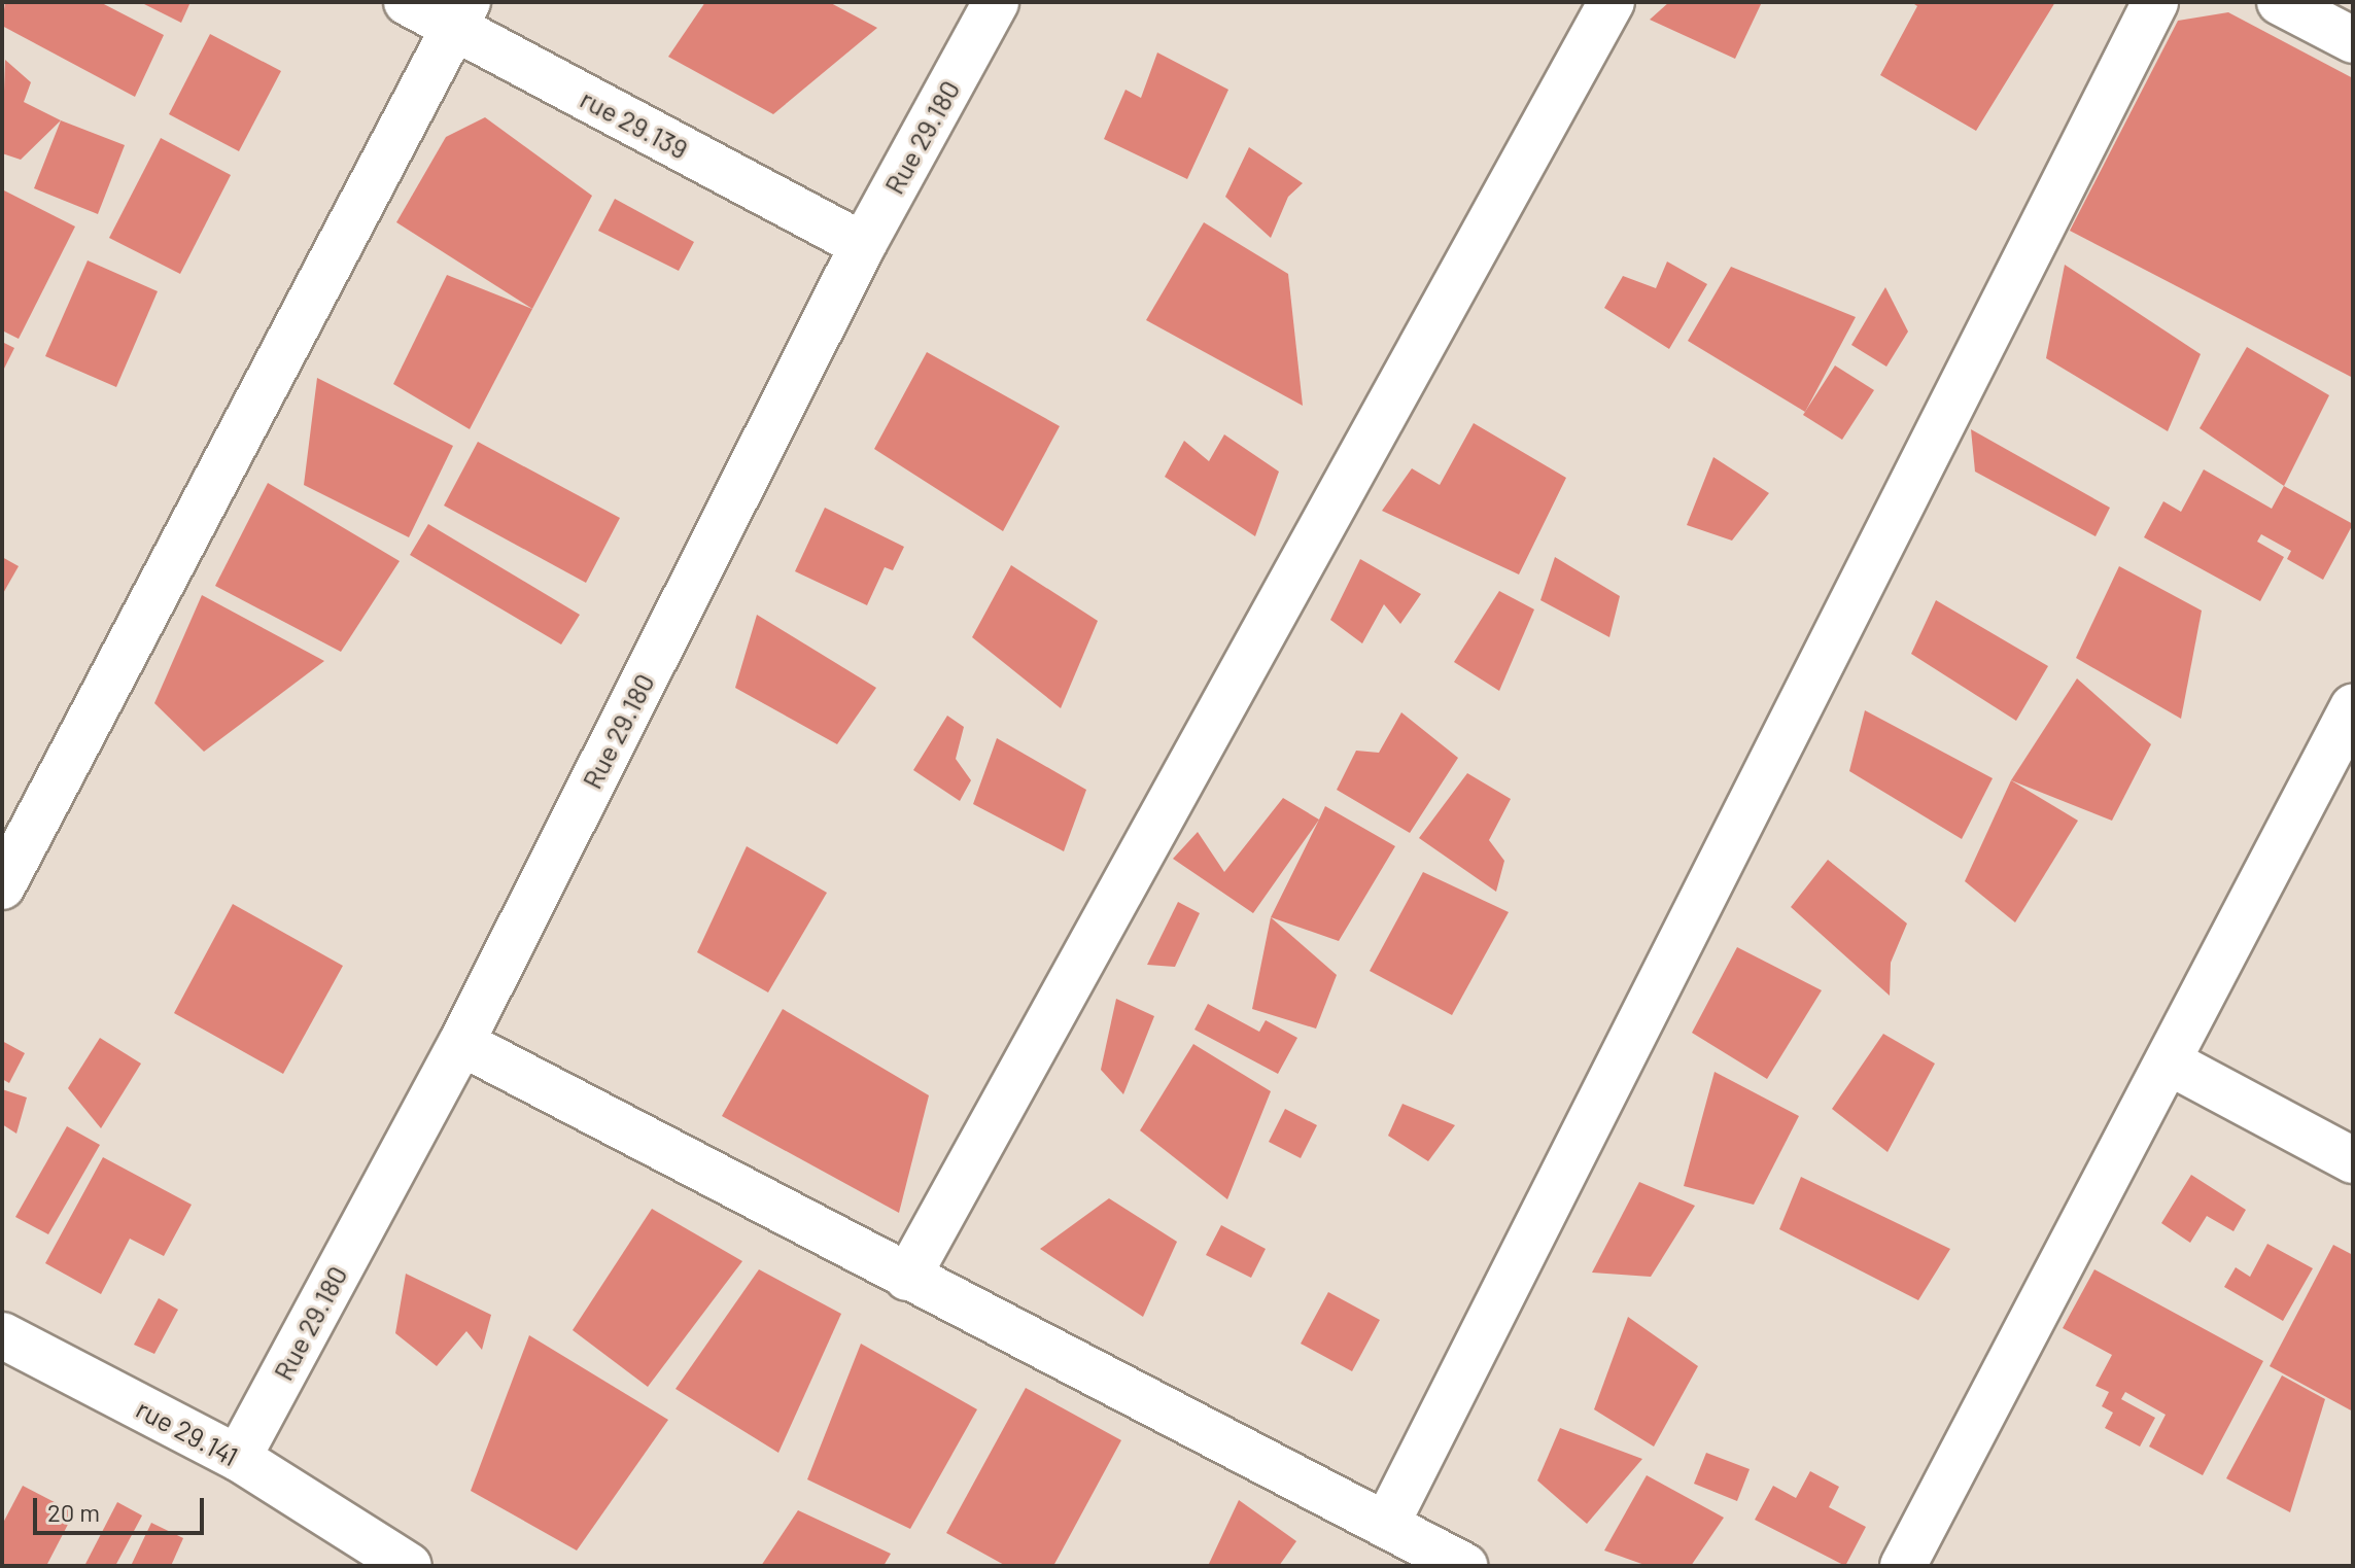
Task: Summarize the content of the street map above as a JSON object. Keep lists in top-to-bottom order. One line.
{"streets":{"street":["rue 29.139","Rue 29.180","rue 29.141"]},"crossings":[["rue 29.139","Rue 29.180"],["Rue 29.180","rue 29.141"]],"scale_bar":"20 m"}
